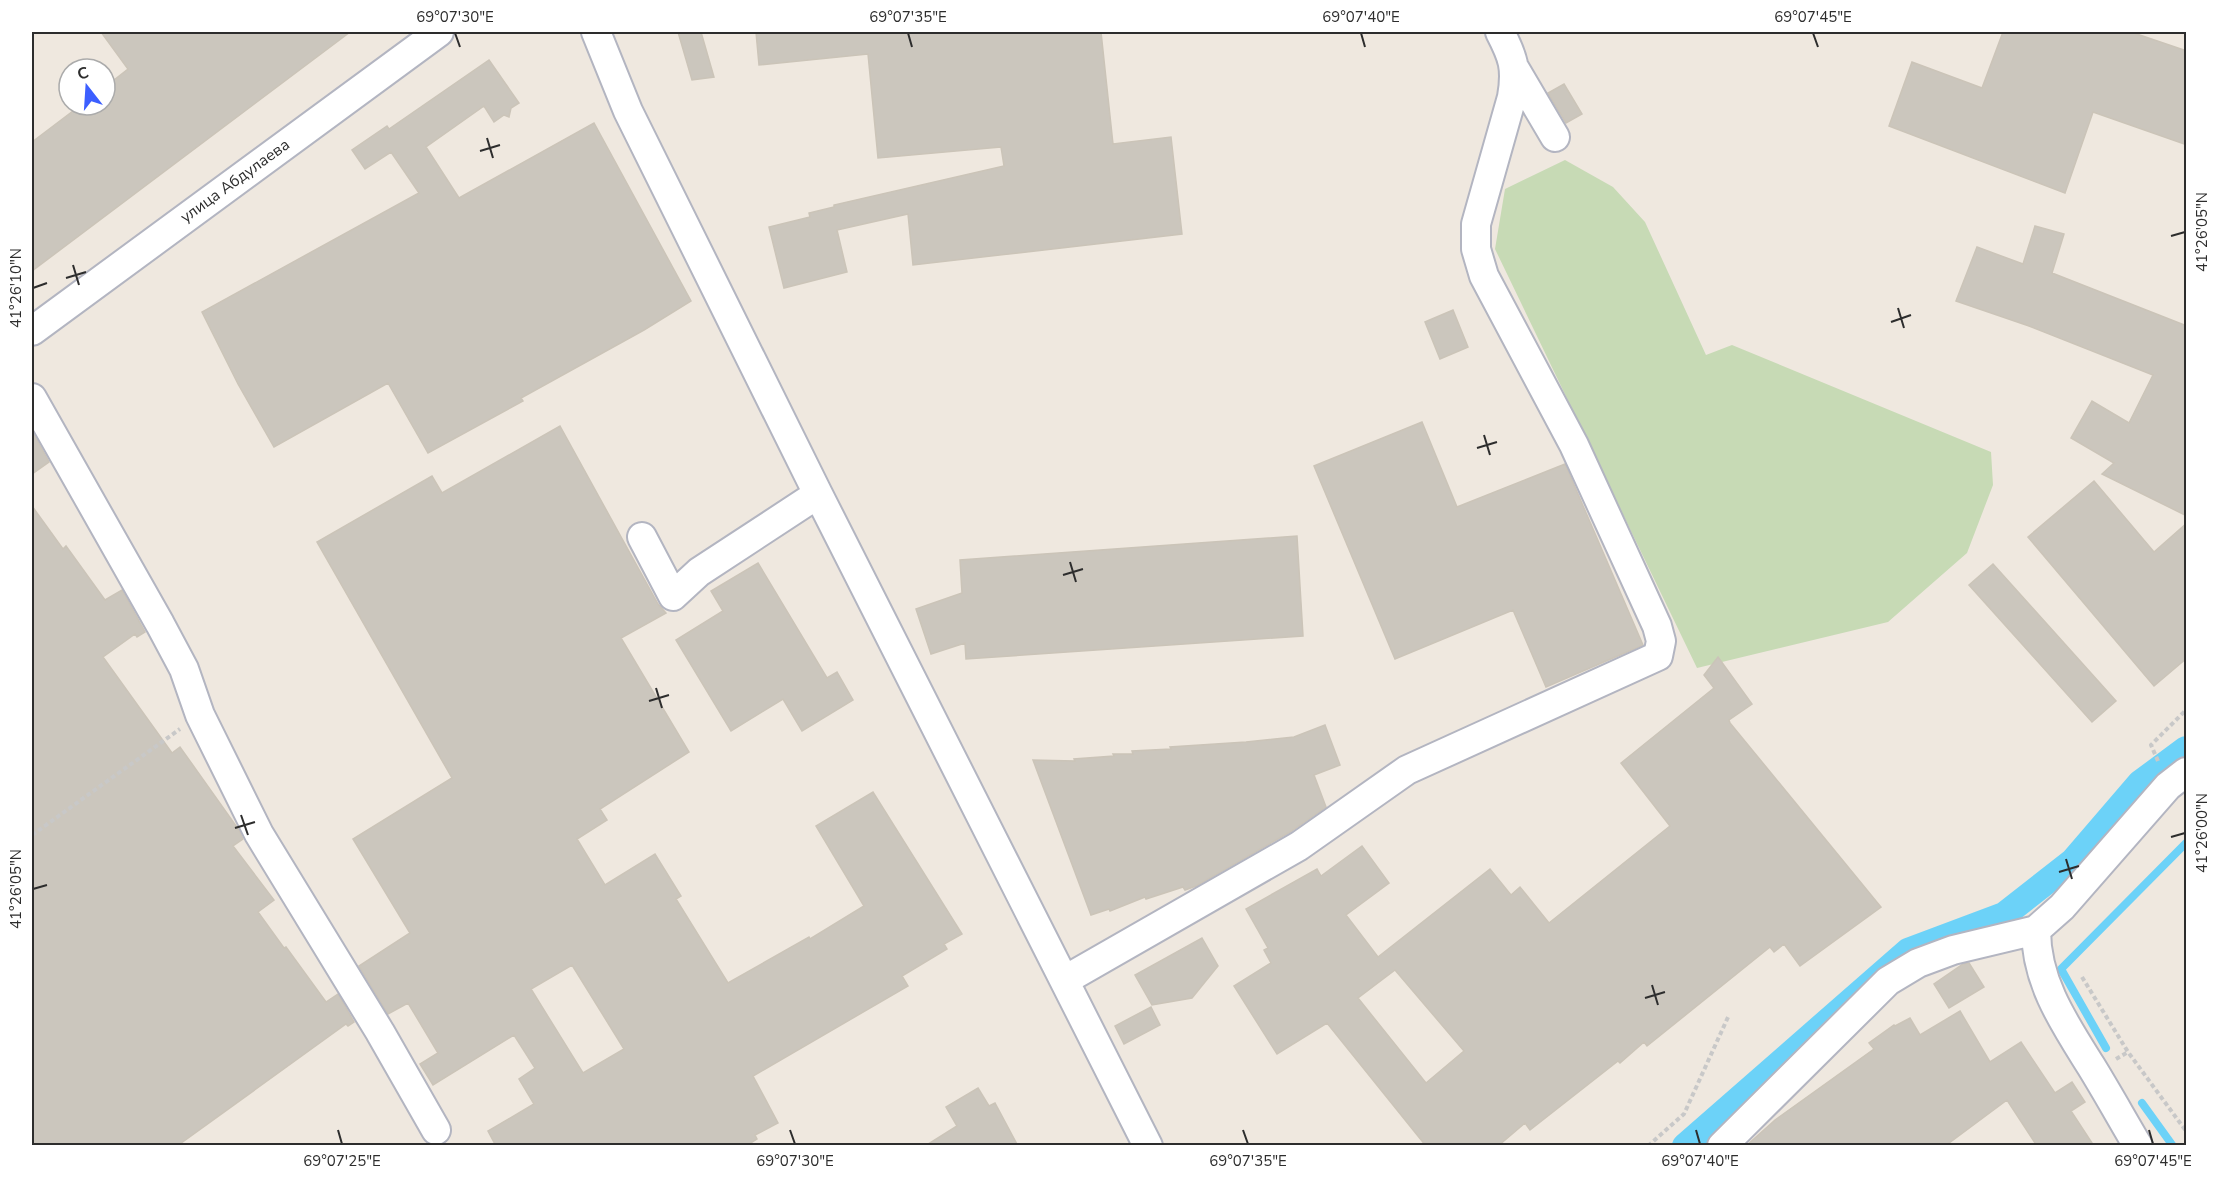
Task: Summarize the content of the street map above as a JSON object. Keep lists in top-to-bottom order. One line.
{"streets":{"street":["улица Абдулаева"]},"north":"top","coordinates":["69°07'30\"E","69°07'35\"E","69°07'40\"E","69°07'45\"E","41°26'05\"N","41°26'10\"N","41°26'00\"N","69°07'25\"E"]}
